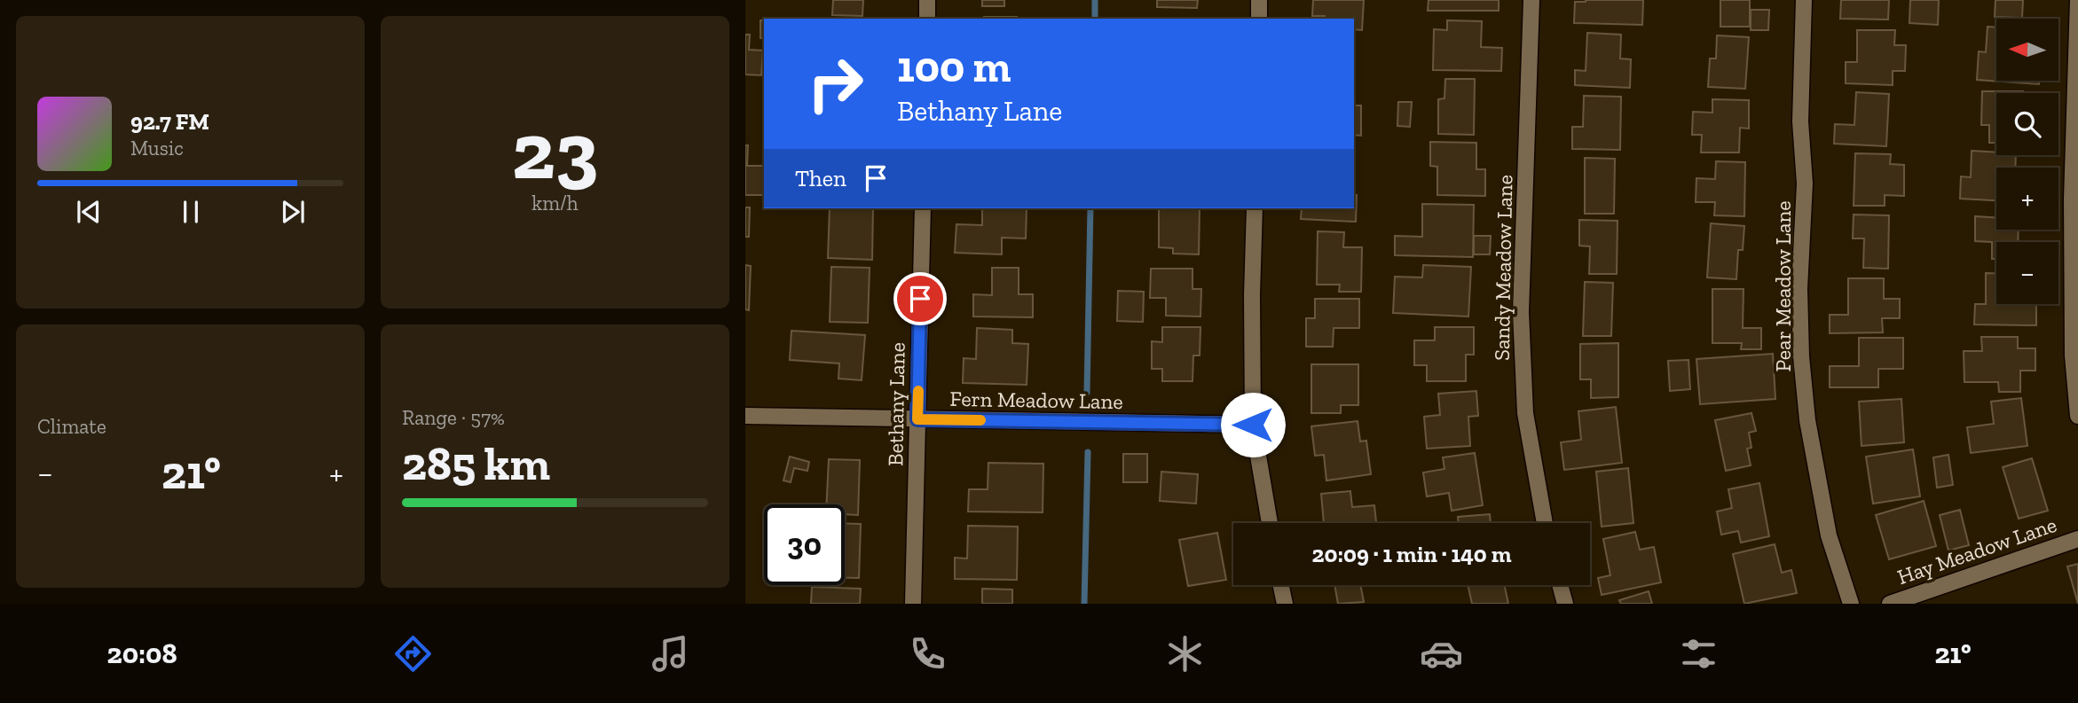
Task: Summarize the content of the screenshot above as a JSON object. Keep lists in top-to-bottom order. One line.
{"streets":{"street":["Sandy Meadow Lane","Pear Meadow Lane","Fern Meadow Lane","Bethany Lane","Hay Meadow Lane"]},"crossings":[["Fern Meadow Lane","Bethany Lane"]],"north":"left","page":{"tile":[["23","km/h"],"Climate",["Range · 57%","285 km"]],"map_buttons":["+","−"],"turn":["100 m","Bethany Lane"],"song":["92.7 FM","Music"],"then":"Then","heat":["−","21°","+"],"limit":"30","trip":"20:09 · 1 min · 140 m","tabs":["20:08","21°"]}}
